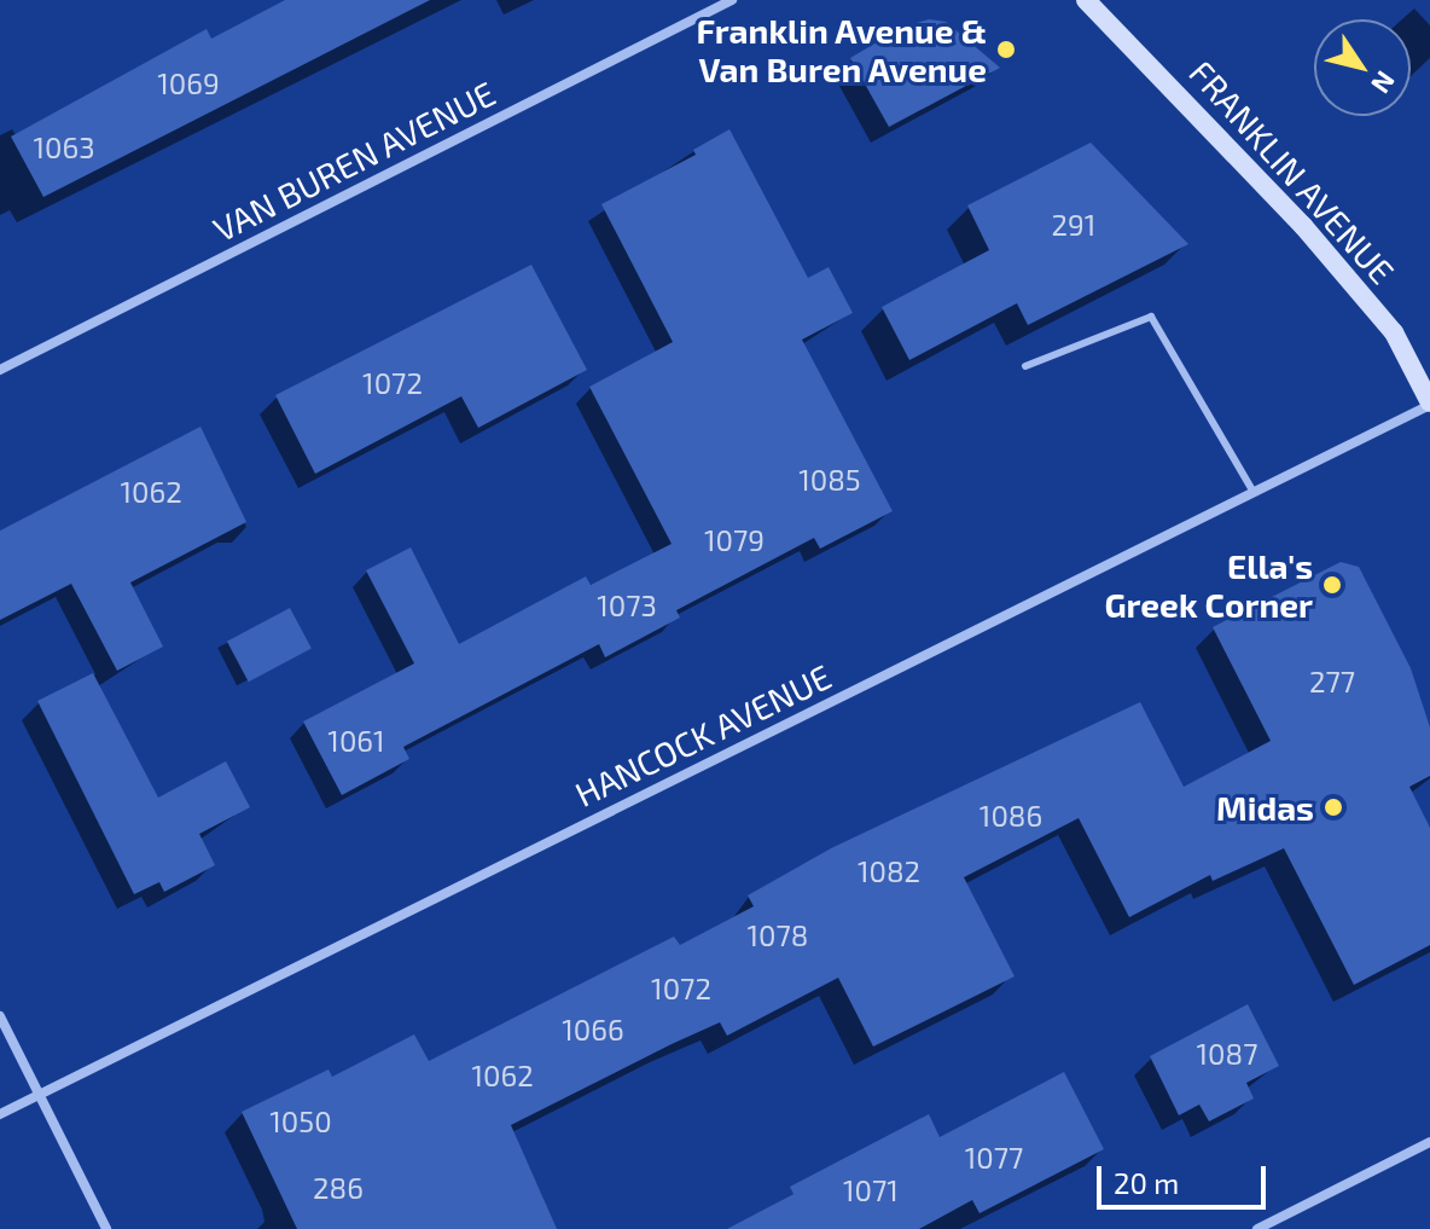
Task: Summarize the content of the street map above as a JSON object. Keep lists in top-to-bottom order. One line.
{"streets":{"main road":["FRANKLIN AVENUE"],"street":["VAN BUREN AVENUE","HANCOCK AVENUE"]},"crossings":[["FRANKLIN AVENUE","HANCOCK AVENUE"]],"places":["Franklin Avenue & Van Buren Avenue","Ella's Greek Corner","Midas"],"house_numbers":["1069","1063","291","1072","1085","1062","1079","1073","277","1061","1086","1082","1078","1072","1066","1087","1062","1050","1077","286","1071"],"scale_bar":"20 m","north":"bottom right"}
